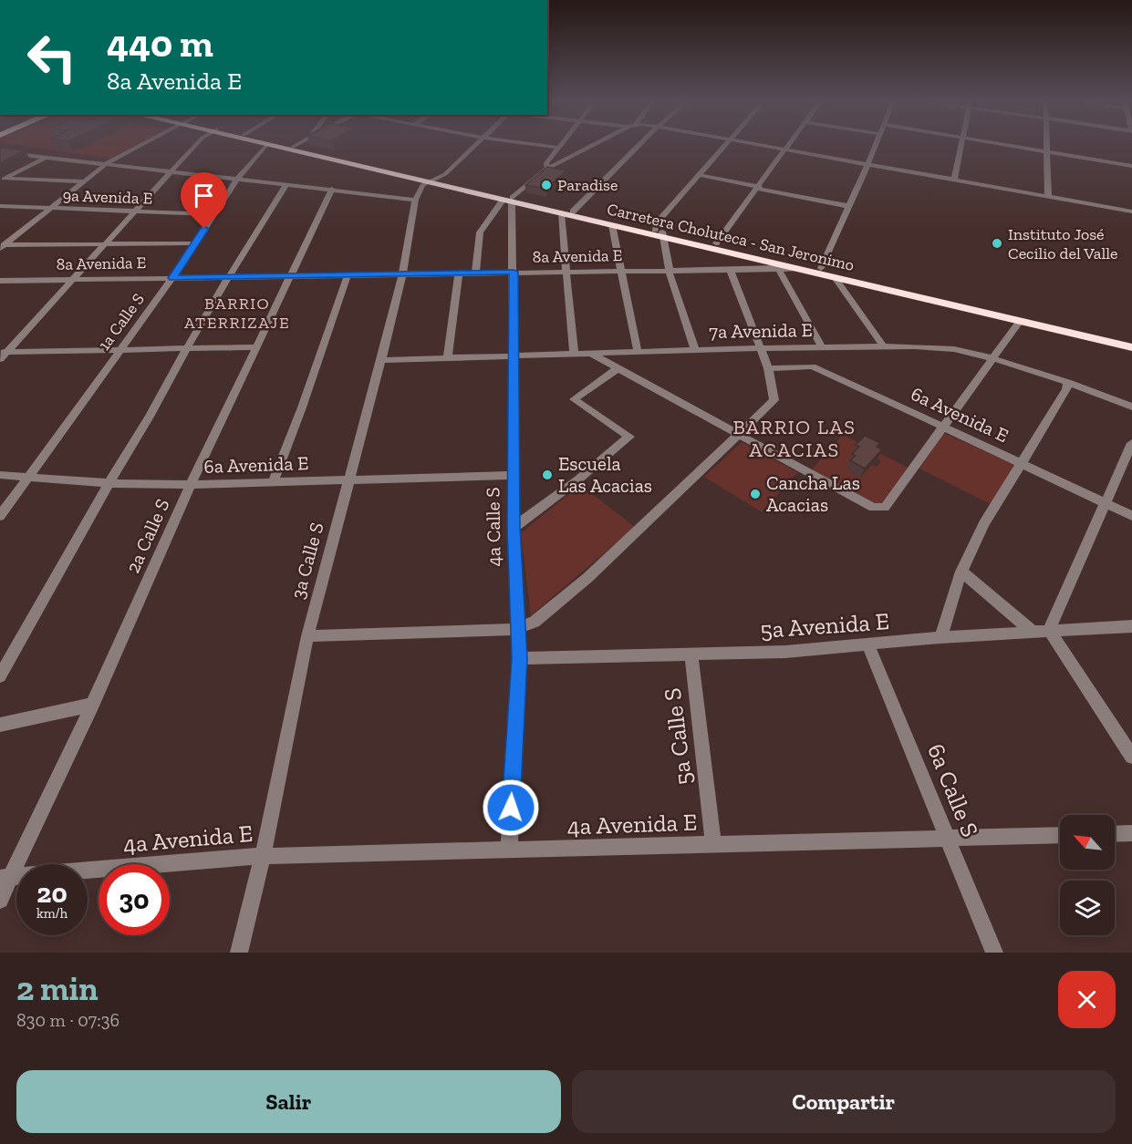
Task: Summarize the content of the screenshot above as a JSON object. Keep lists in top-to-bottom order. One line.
{"streets":{"highway":["Carretera Choluteca - San Jeronimo"],"street":["9a Avenida E","8a Avenida E","1a Calle S","7a Avenida E","6a Avenida E","4a Calle S","2a Calle S","3a Calle S","5a Avenida E","5a Calle S","6a Calle S","4a Avenida E"]},"crossings":[["9a Avenida E","1a Calle S"],["Carretera Choluteca - San Jeronimo","8a Avenida E"],["Carretera Choluteca - San Jeronimo","1a Calle S"],["Carretera Choluteca - San Jeronimo","4a Calle S"],["Carretera Choluteca - San Jeronimo","3a Calle S"],["8a Avenida E","1a Calle S"],["8a Avenida E","4a Calle S"],["8a Avenida E","2a Calle S"],["8a Avenida E","3a Calle S"],["1a Calle S","6a Avenida E"],["7a Avenida E","4a Calle S"],["7a Avenida E","3a Calle S"],["6a Avenida E","4a Calle S"],["6a Avenida E","2a Calle S"],["6a Avenida E","3a Calle S"],["4a Calle S","5a Avenida E"],["4a Calle S","4a Avenida E"],["2a Calle S","4a Avenida E"],["3a Calle S","4a Avenida E"],["5a Avenida E","5a Calle S"],["5a Avenida E","6a Calle S"],["5a Calle S","4a Avenida E"],["6a Calle S","4a Avenida E"]],"districts":["BARRIO ATERRIZAJE","BARRIO LAS ACACIAS"],"places":["Paradise","Instituto José Cecilio del Valle","Escuela Las Acacias","Cancha Las Acacias"],"north":"top left","page":{"turn":["440 m","8a Avenida E"],"speed":"20 km/h","limit":"30","heading":["2 min","830 m · 07:36"],"buttons":["Salir","Compartir"]}}
